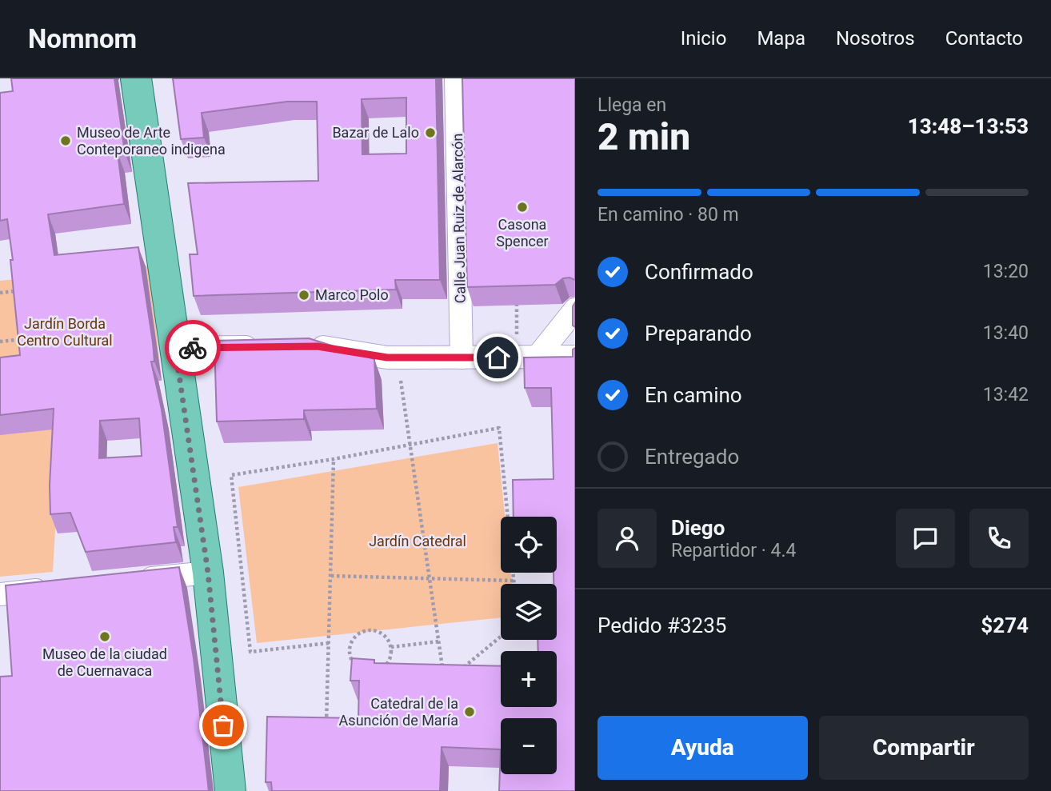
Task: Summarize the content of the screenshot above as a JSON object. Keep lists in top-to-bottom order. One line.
{"streets":{"street":["Calle Juan Ruiz de Alarcón"]},"parks":["Jardín Borda Centro Cultural","Jardín Catedral"],"places":["Bazar de Lalo","Museo de Arte Conteporaneo indigena","Casona Spencer","Marco Polo","Museo de la ciudad de Cuernavaca","Catedral de la Asunción de María"],"page":{"header":"Nomnom","nav":["Inicio","Mapa","Nosotros","Contacto"],"heading":["2 min","Llega en","13:48–13:53"],"panel":["Diego","Repartidor · 4.4","Pedido #3235","$274"],"bar":"En camino · 80 m","list":[["Confirmado","13:20"],["Preparando","13:40"],["En camino","13:42"],"Entregado"],"map_buttons":["+","−"],"buttons":["Ayuda","Compartir"]}}
